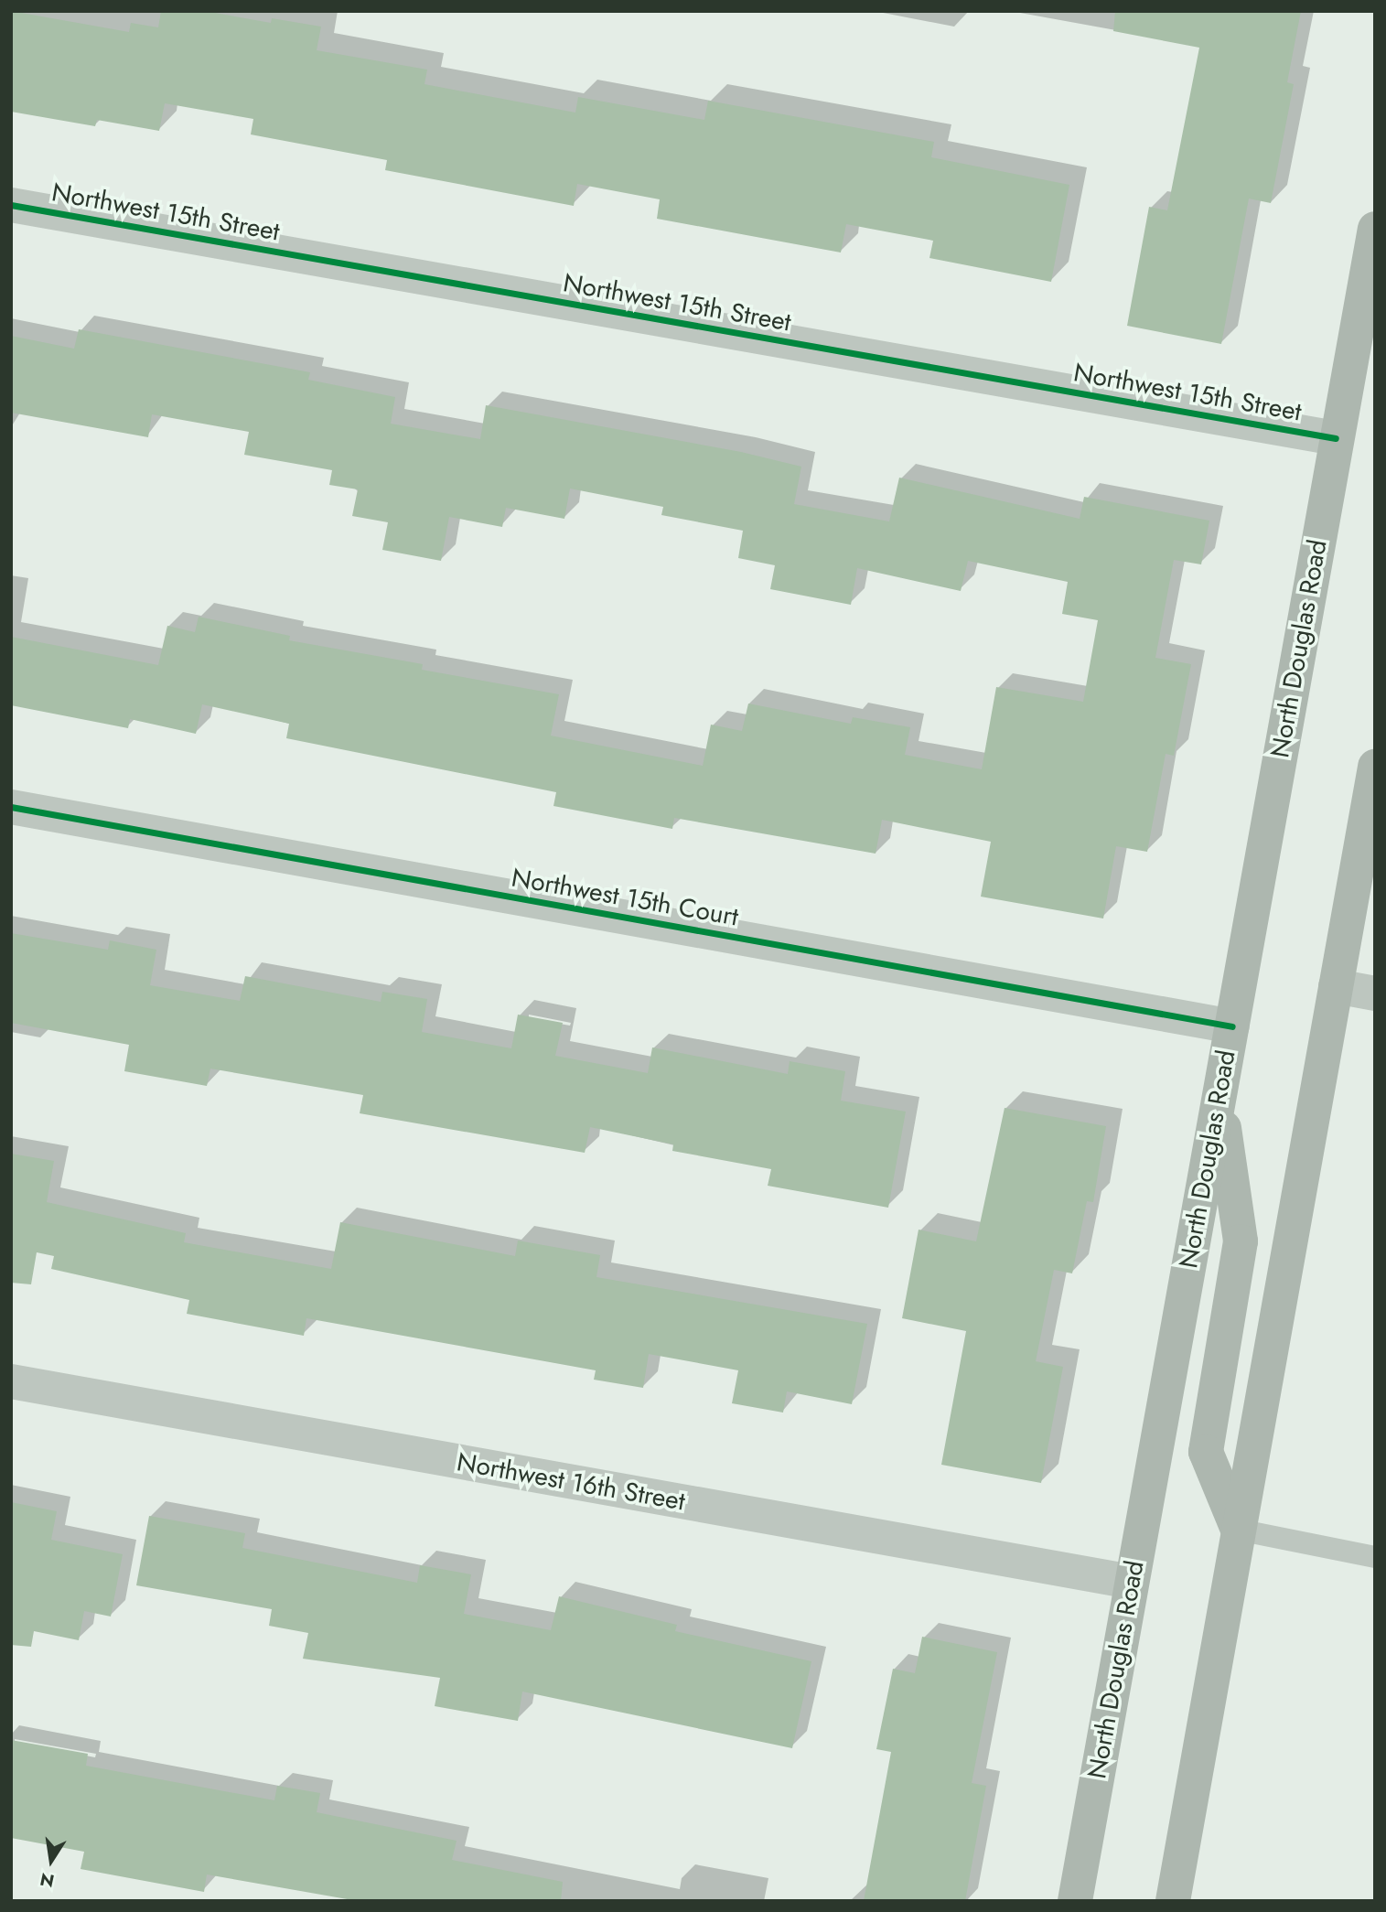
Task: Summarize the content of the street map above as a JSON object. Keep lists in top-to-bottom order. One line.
{"streets":{"main road":["North Douglas Road"],"street":["Northwest 15th Street","Northwest 15th Court","Northwest 16th Street"]},"crossings":[["Northwest 15th Street","North Douglas Road"],["North Douglas Road","Northwest 15th Court"],["North Douglas Road","Northwest 16th Street"]],"north":"bottom"}
